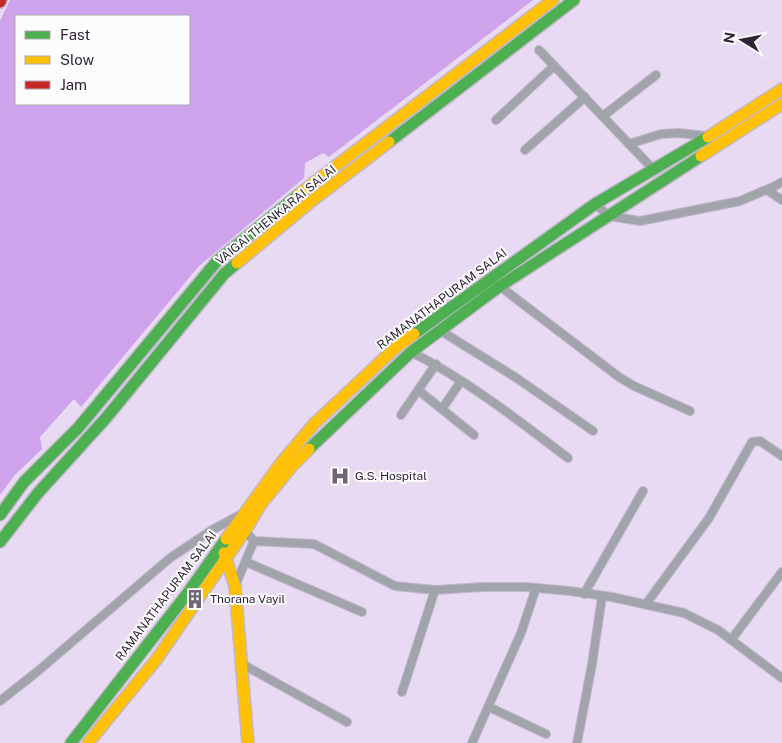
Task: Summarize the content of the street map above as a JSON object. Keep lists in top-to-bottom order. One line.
{"streets":{"main road":["VAIGAI THENKARAI SALAI","RAMANATHAPURAM SALAI"]},"places":{"hospital":["G.S. Hospital"],"building":["Thorana Vayil"]},"legend":["Fast","Slow","Jam"],"north":"left"}
